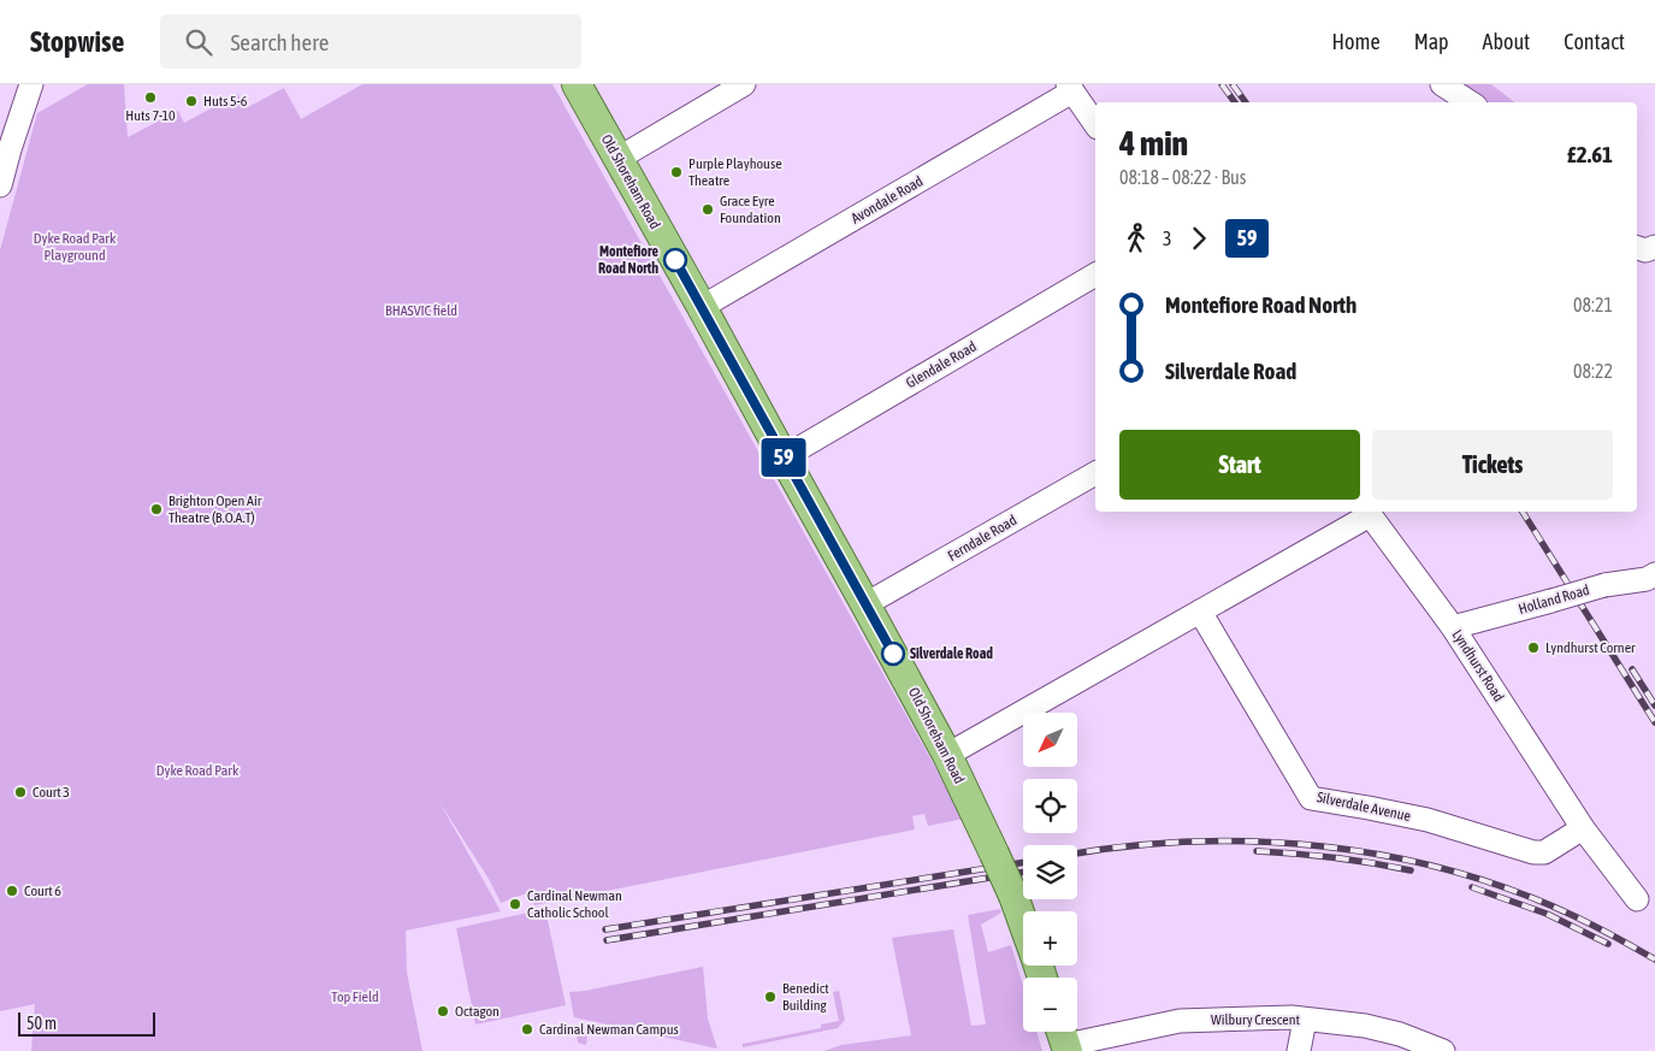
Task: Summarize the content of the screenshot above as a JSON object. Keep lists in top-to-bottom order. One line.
{"streets":{"main road":["Old Shoreham Road"],"street":["Avondale Road","Glendale Road","Ferndale Road","Holland Road","Lyndhurst Road","Silverdale Avenue","Wilbury Crescent"]},"crossings":[["Old Shoreham Road","Avondale Road"],["Old Shoreham Road","Glendale Road"],["Old Shoreham Road","Ferndale Road"],["Holland Road","Lyndhurst Road"],["Lyndhurst Road","Silverdale Avenue"]],"parks":["Dyke Road Park Playground","BHASVIC field","Dyke Road Park","Top Field"],"places":["Huts 7-10","Huts 5-6","Purple Playhouse Theatre","Grace Eyre Foundation","Montefiore Road North","Brighton Open Air Theatre (B.O.A.T)","Lyndhurst Corner","Silverdale Road","Court 3","Court 6","Cardinal Newman Catholic School","Benedict Building","Octagon","Cardinal Newman Campus"],"lines":["bus line 59"],"scale_bar":"50 m","north":"bottom left","page":{"header":"Stopwise","search":"Search here","nav":["Home","Map","About","Contact"],"on_map":"59","heading":["4 min","08:18 – 08:22 · Bus","£2.61"],"legs":["3","59"],"list":[{"name":"Montefiore Road North","value":"08:21"},{"name":"Silverdale Road","value":"08:22"}],"buttons":["Start","Tickets"],"map_buttons":["+","−"],"scale":"50 m"}}
